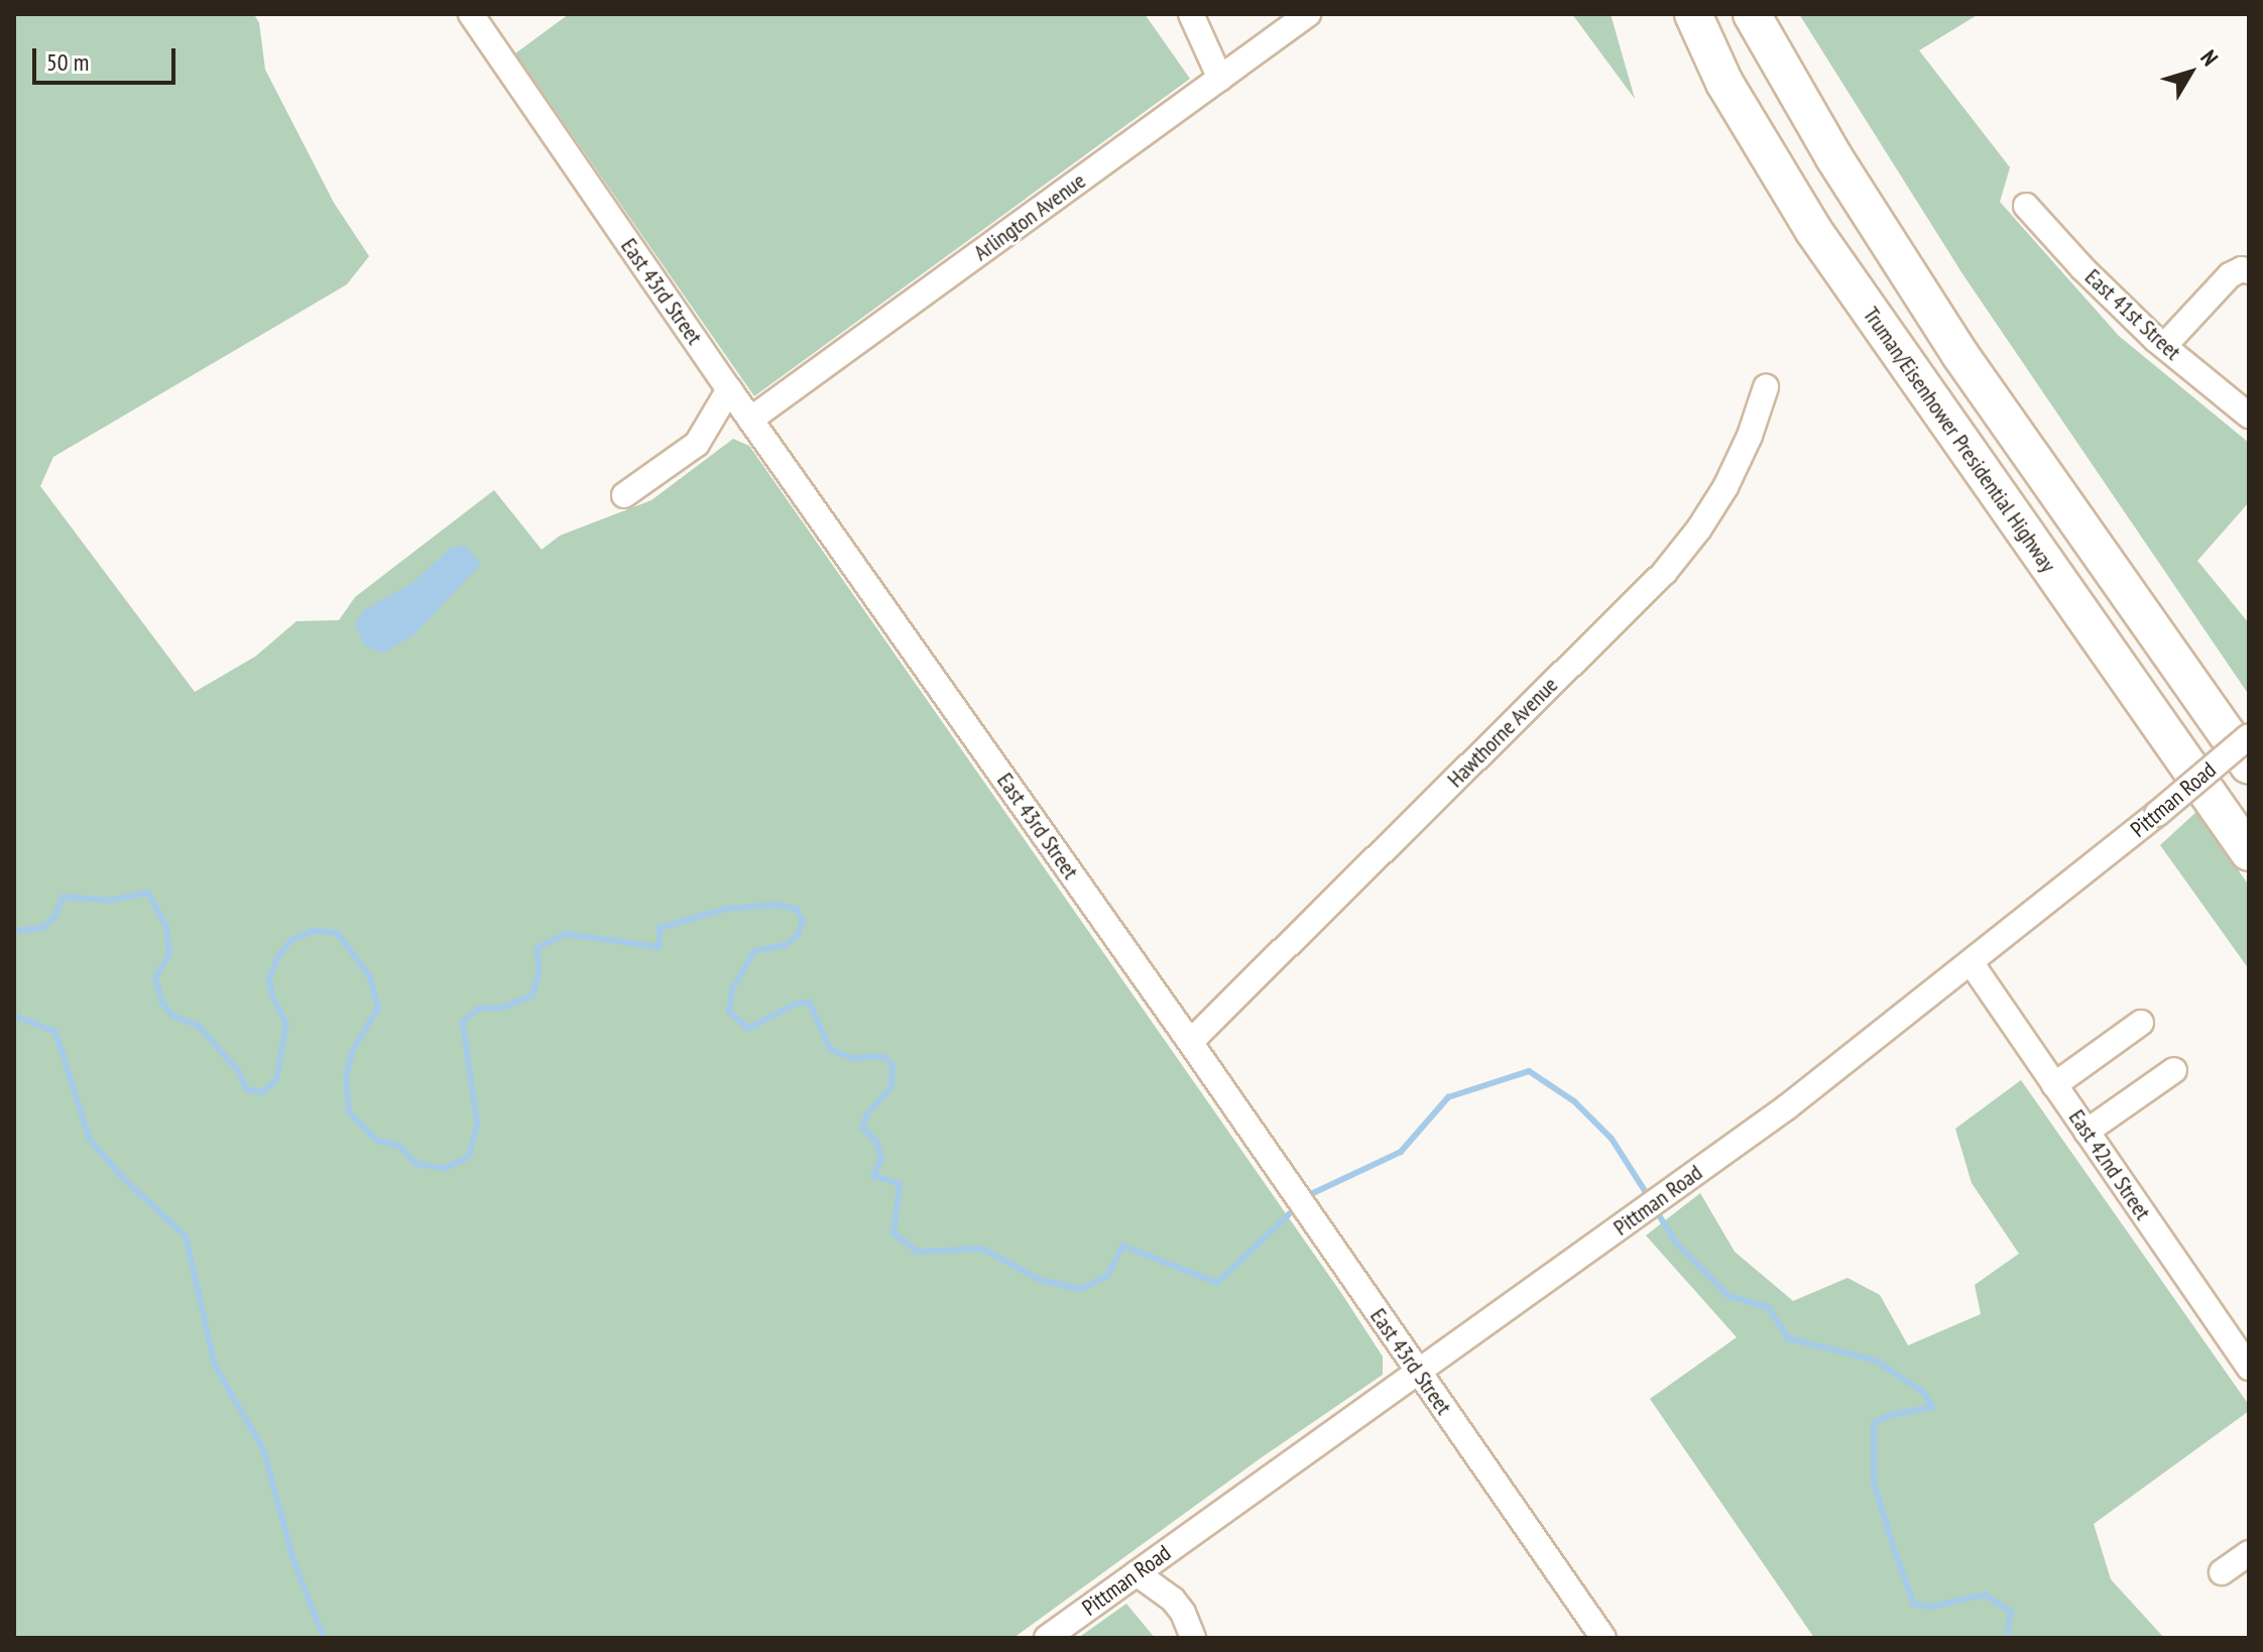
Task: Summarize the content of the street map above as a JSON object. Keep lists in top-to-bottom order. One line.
{"streets":{"highway":["Truman/Eisenhower Presidential Highway"],"street":["Arlington Avenue","East 43rd Street","East 41st Street","Hawthorne Avenue","Pittman Road","East 42nd Street"]},"crossings":[["Arlington Avenue","East 43rd Street"],["East 43rd Street","Hawthorne Avenue"],["East 43rd Street","Pittman Road"],["Pittman Road","East 42nd Street"]],"scale_bar":"50 m","north":"top right"}
